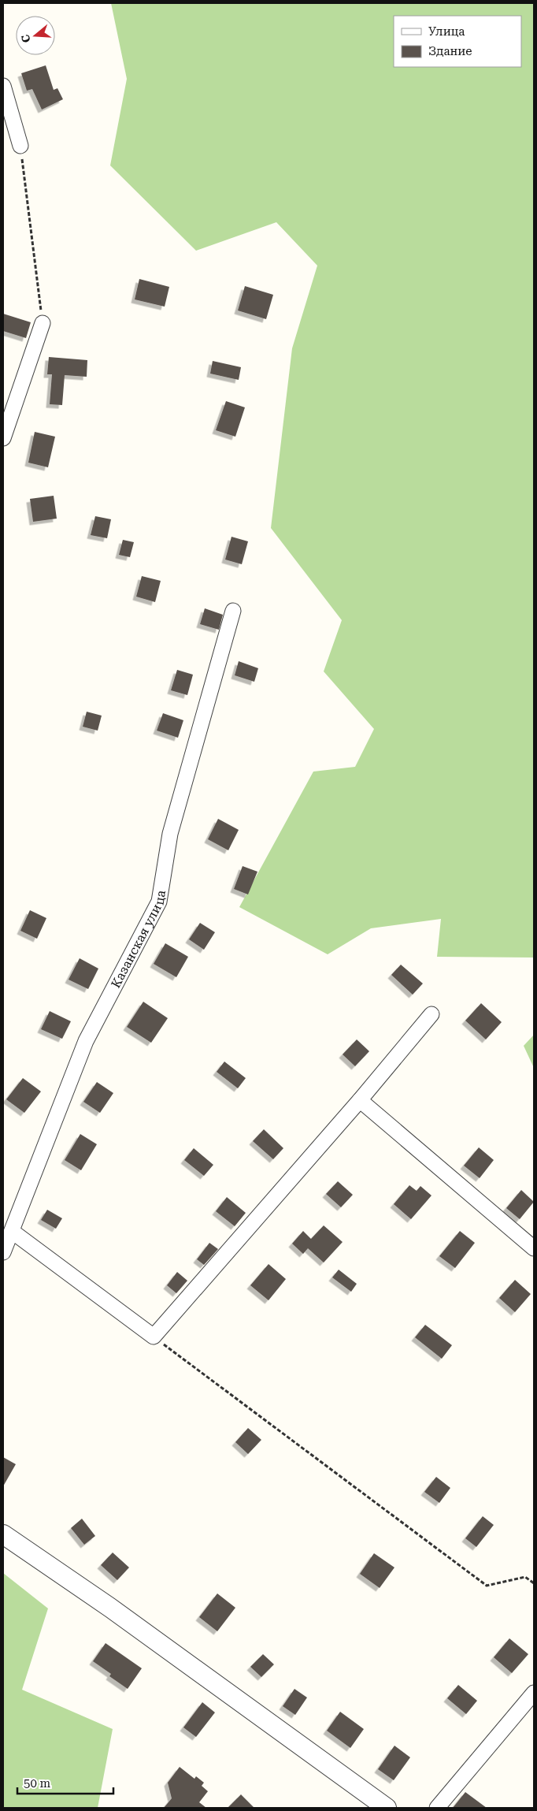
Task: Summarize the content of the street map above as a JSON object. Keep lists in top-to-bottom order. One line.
{"streets":{"street":["Казанская улица"]},"legend":["Улица","Здание"],"scale_bar":"50 m","north":"left"}
